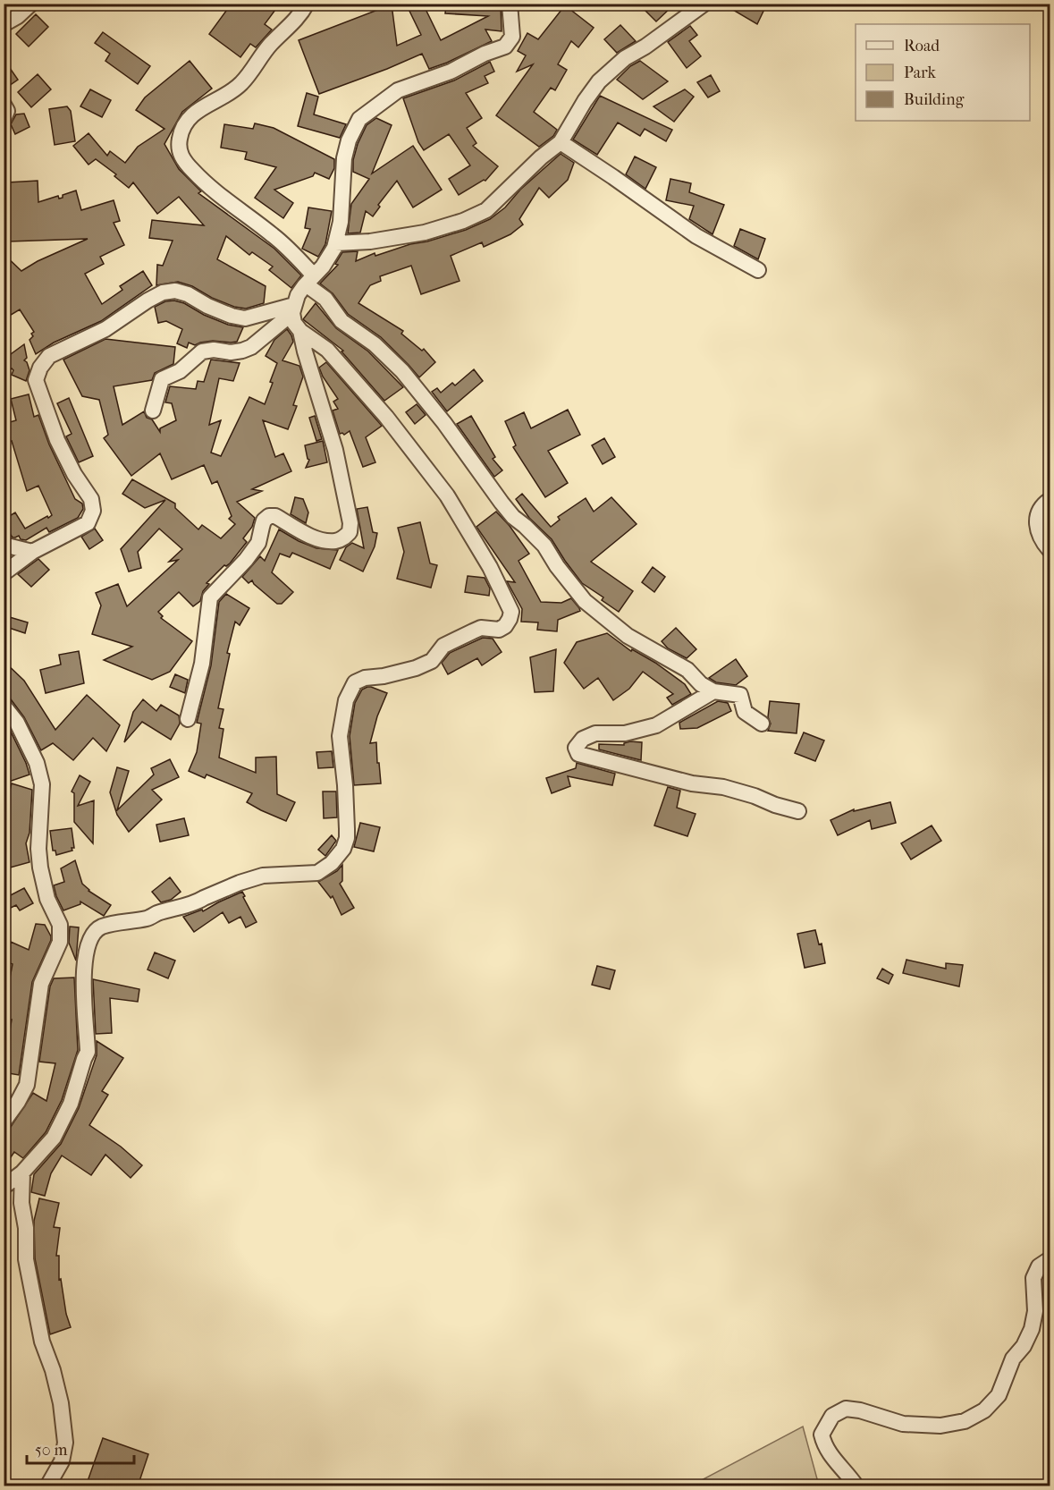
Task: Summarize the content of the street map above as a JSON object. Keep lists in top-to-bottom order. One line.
{"legend":["Road","Park","Building"],"scale_bar":"50 m"}
